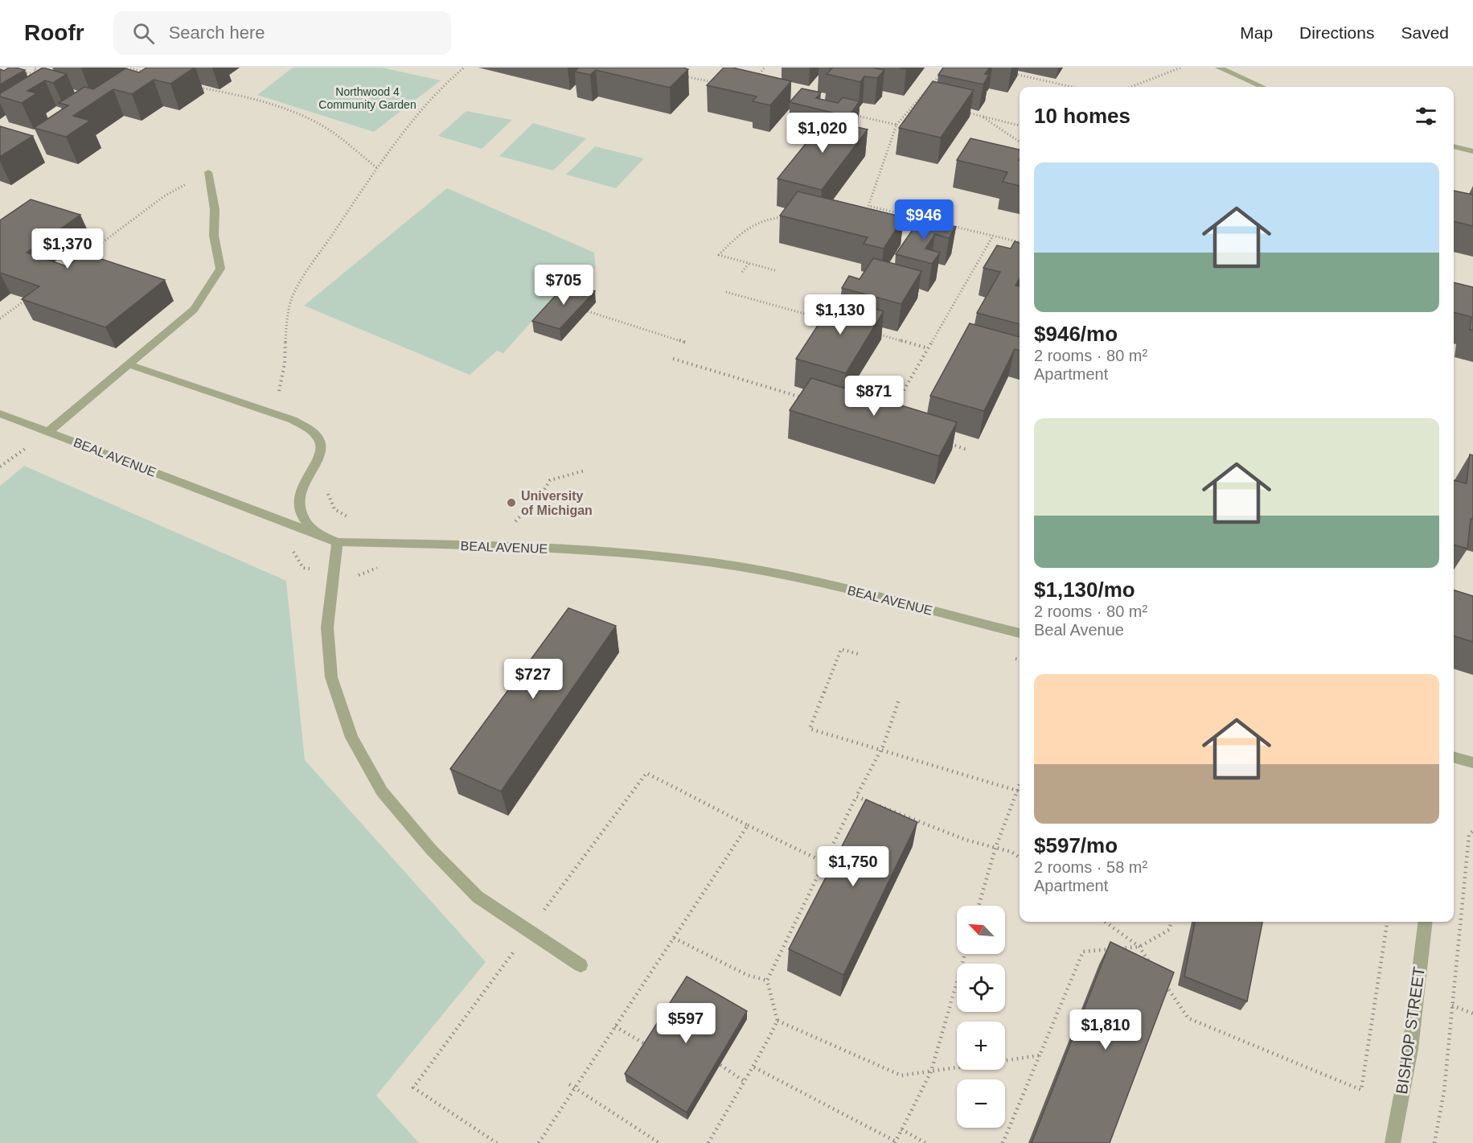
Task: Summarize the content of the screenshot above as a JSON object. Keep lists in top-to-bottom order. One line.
{"streets":{"street":["BEAL AVENUE","BISHOP STREET"]},"parks":["Northwood 4 Community Garden"],"places":["University of Michigan"],"north":"top left","page":{"header":"Roofr","search":"Search here","nav":["Map","Directions","Saved"],"heading":"10 homes","price":["$1,020","$946","$1,370","$705","$1,130","$871","$727","$1,750","$597","$1,810"],"list":[{"name":"$946/mo","note":"2 rooms · 80 m² · Apartment"},{"name":"$1,130/mo","note":"2 rooms · 80 m² · Beal Avenue"},{"name":"$597/mo","note":"2 rooms · 58 m² · Apartment"}],"map_buttons":["+","−"]}}
